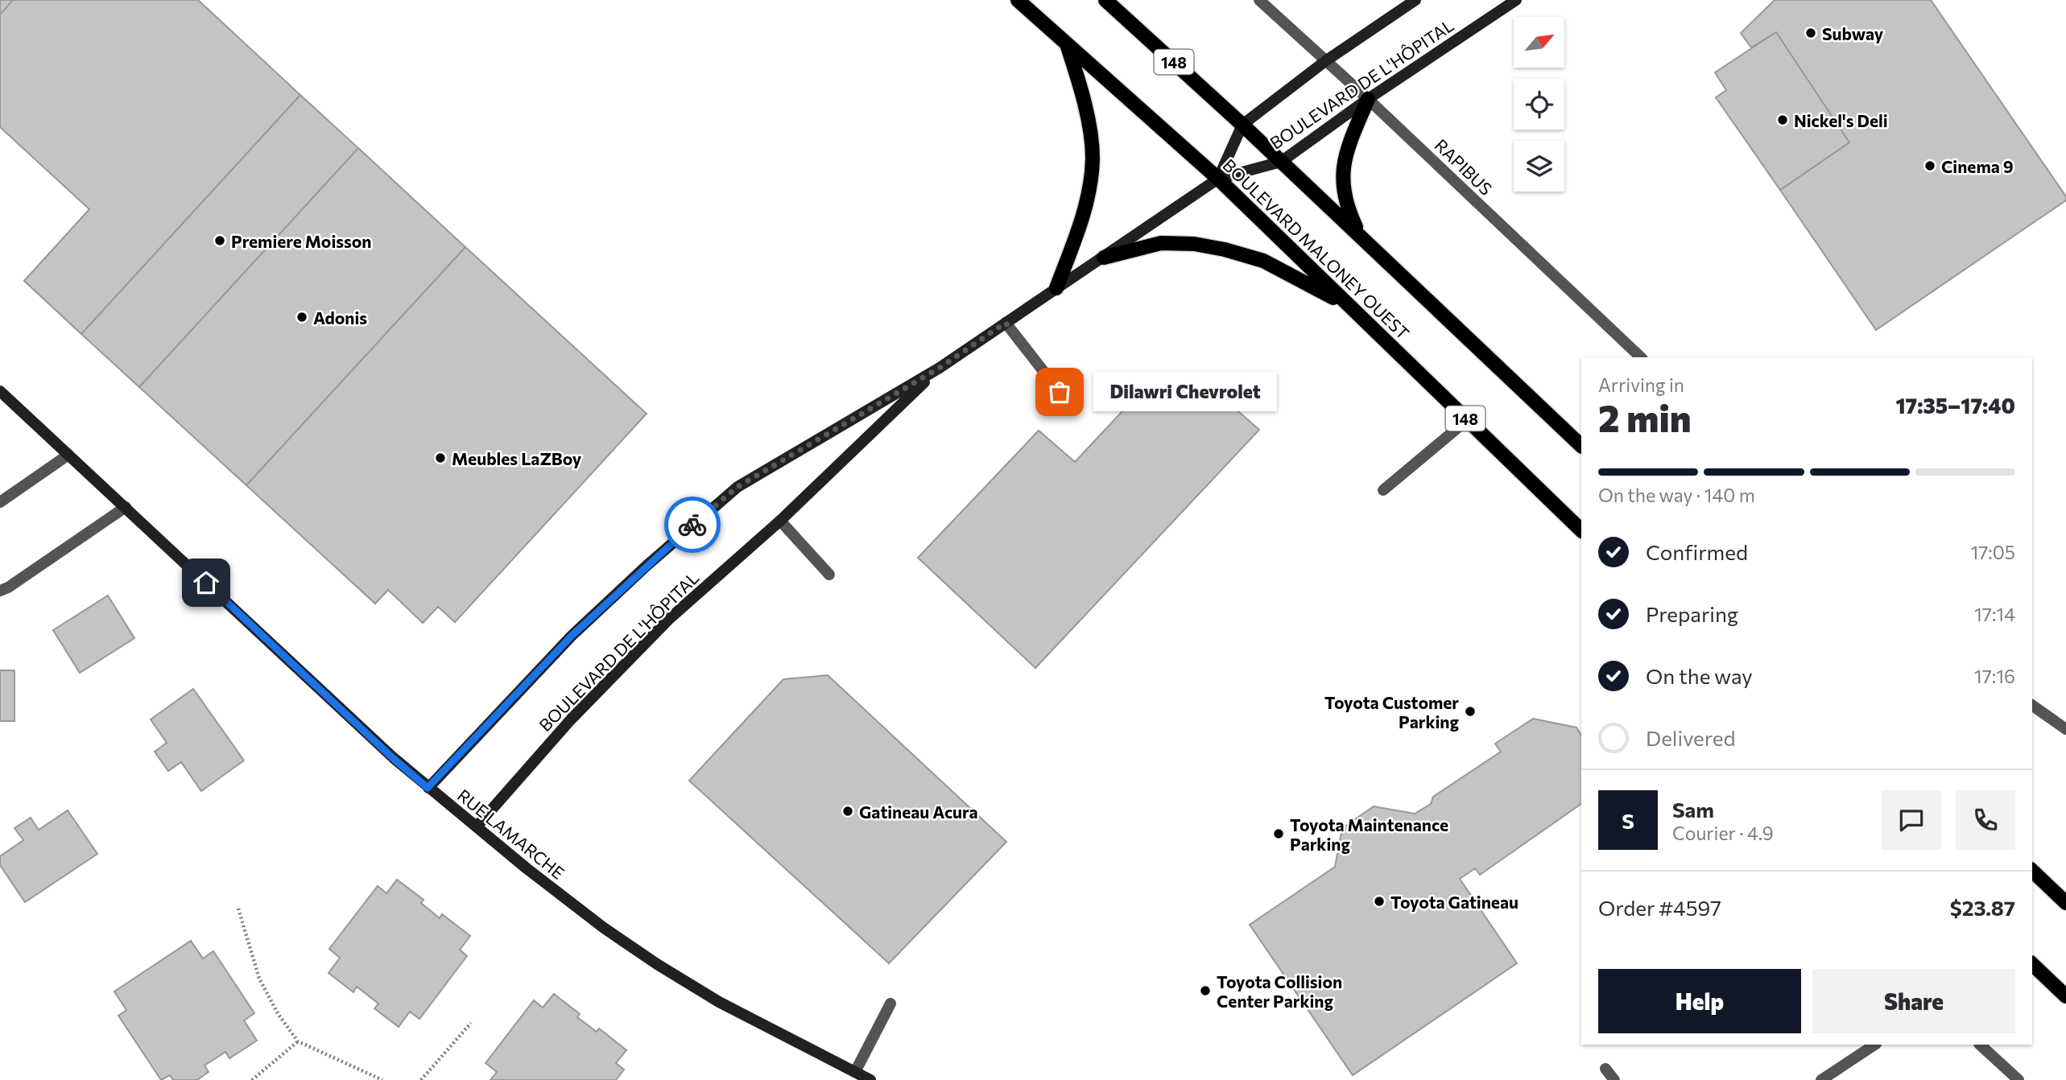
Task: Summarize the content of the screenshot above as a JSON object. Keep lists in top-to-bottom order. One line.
{"streets":{"main road":["148","BOULEVARD MALONEY OUEST"],"street":["BOULEVARD DE L'HÔPITAL","RAPIBUS","RUE LAMARCHE"]},"crossings":[["148","BOULEVARD DE L'HÔPITAL"],["BOULEVARD DE L'HÔPITAL","RAPIBUS"],["BOULEVARD DE L'HÔPITAL","BOULEVARD MALONEY OUEST"],["BOULEVARD DE L'HÔPITAL","RUE LAMARCHE"]],"places":["Subway","Nickel's Deli","Cinema 9","Premiere Moisson","Adonis","Dilawri Chevrolet","Meubles LaZBoy","Toyota Customer Parking","Gatineau Acura","Toyota Maintenance Parking","Toyota Gatineau","Toyota Collision Center Parking"],"north":"top right","page":{"heading":["2 min","Arriving in","17:35–17:40"],"panel":["Sam","Courier · 4.9","Order #4597","$23.87"],"bubble":"Dilawri Chevrolet","bar":"On the way · 140 m","list":[["Confirmed","17:05"],["Preparing","17:14"],["On the way","17:16"],"Delivered"],"round":"S","buttons":["Help","Share"]}}
